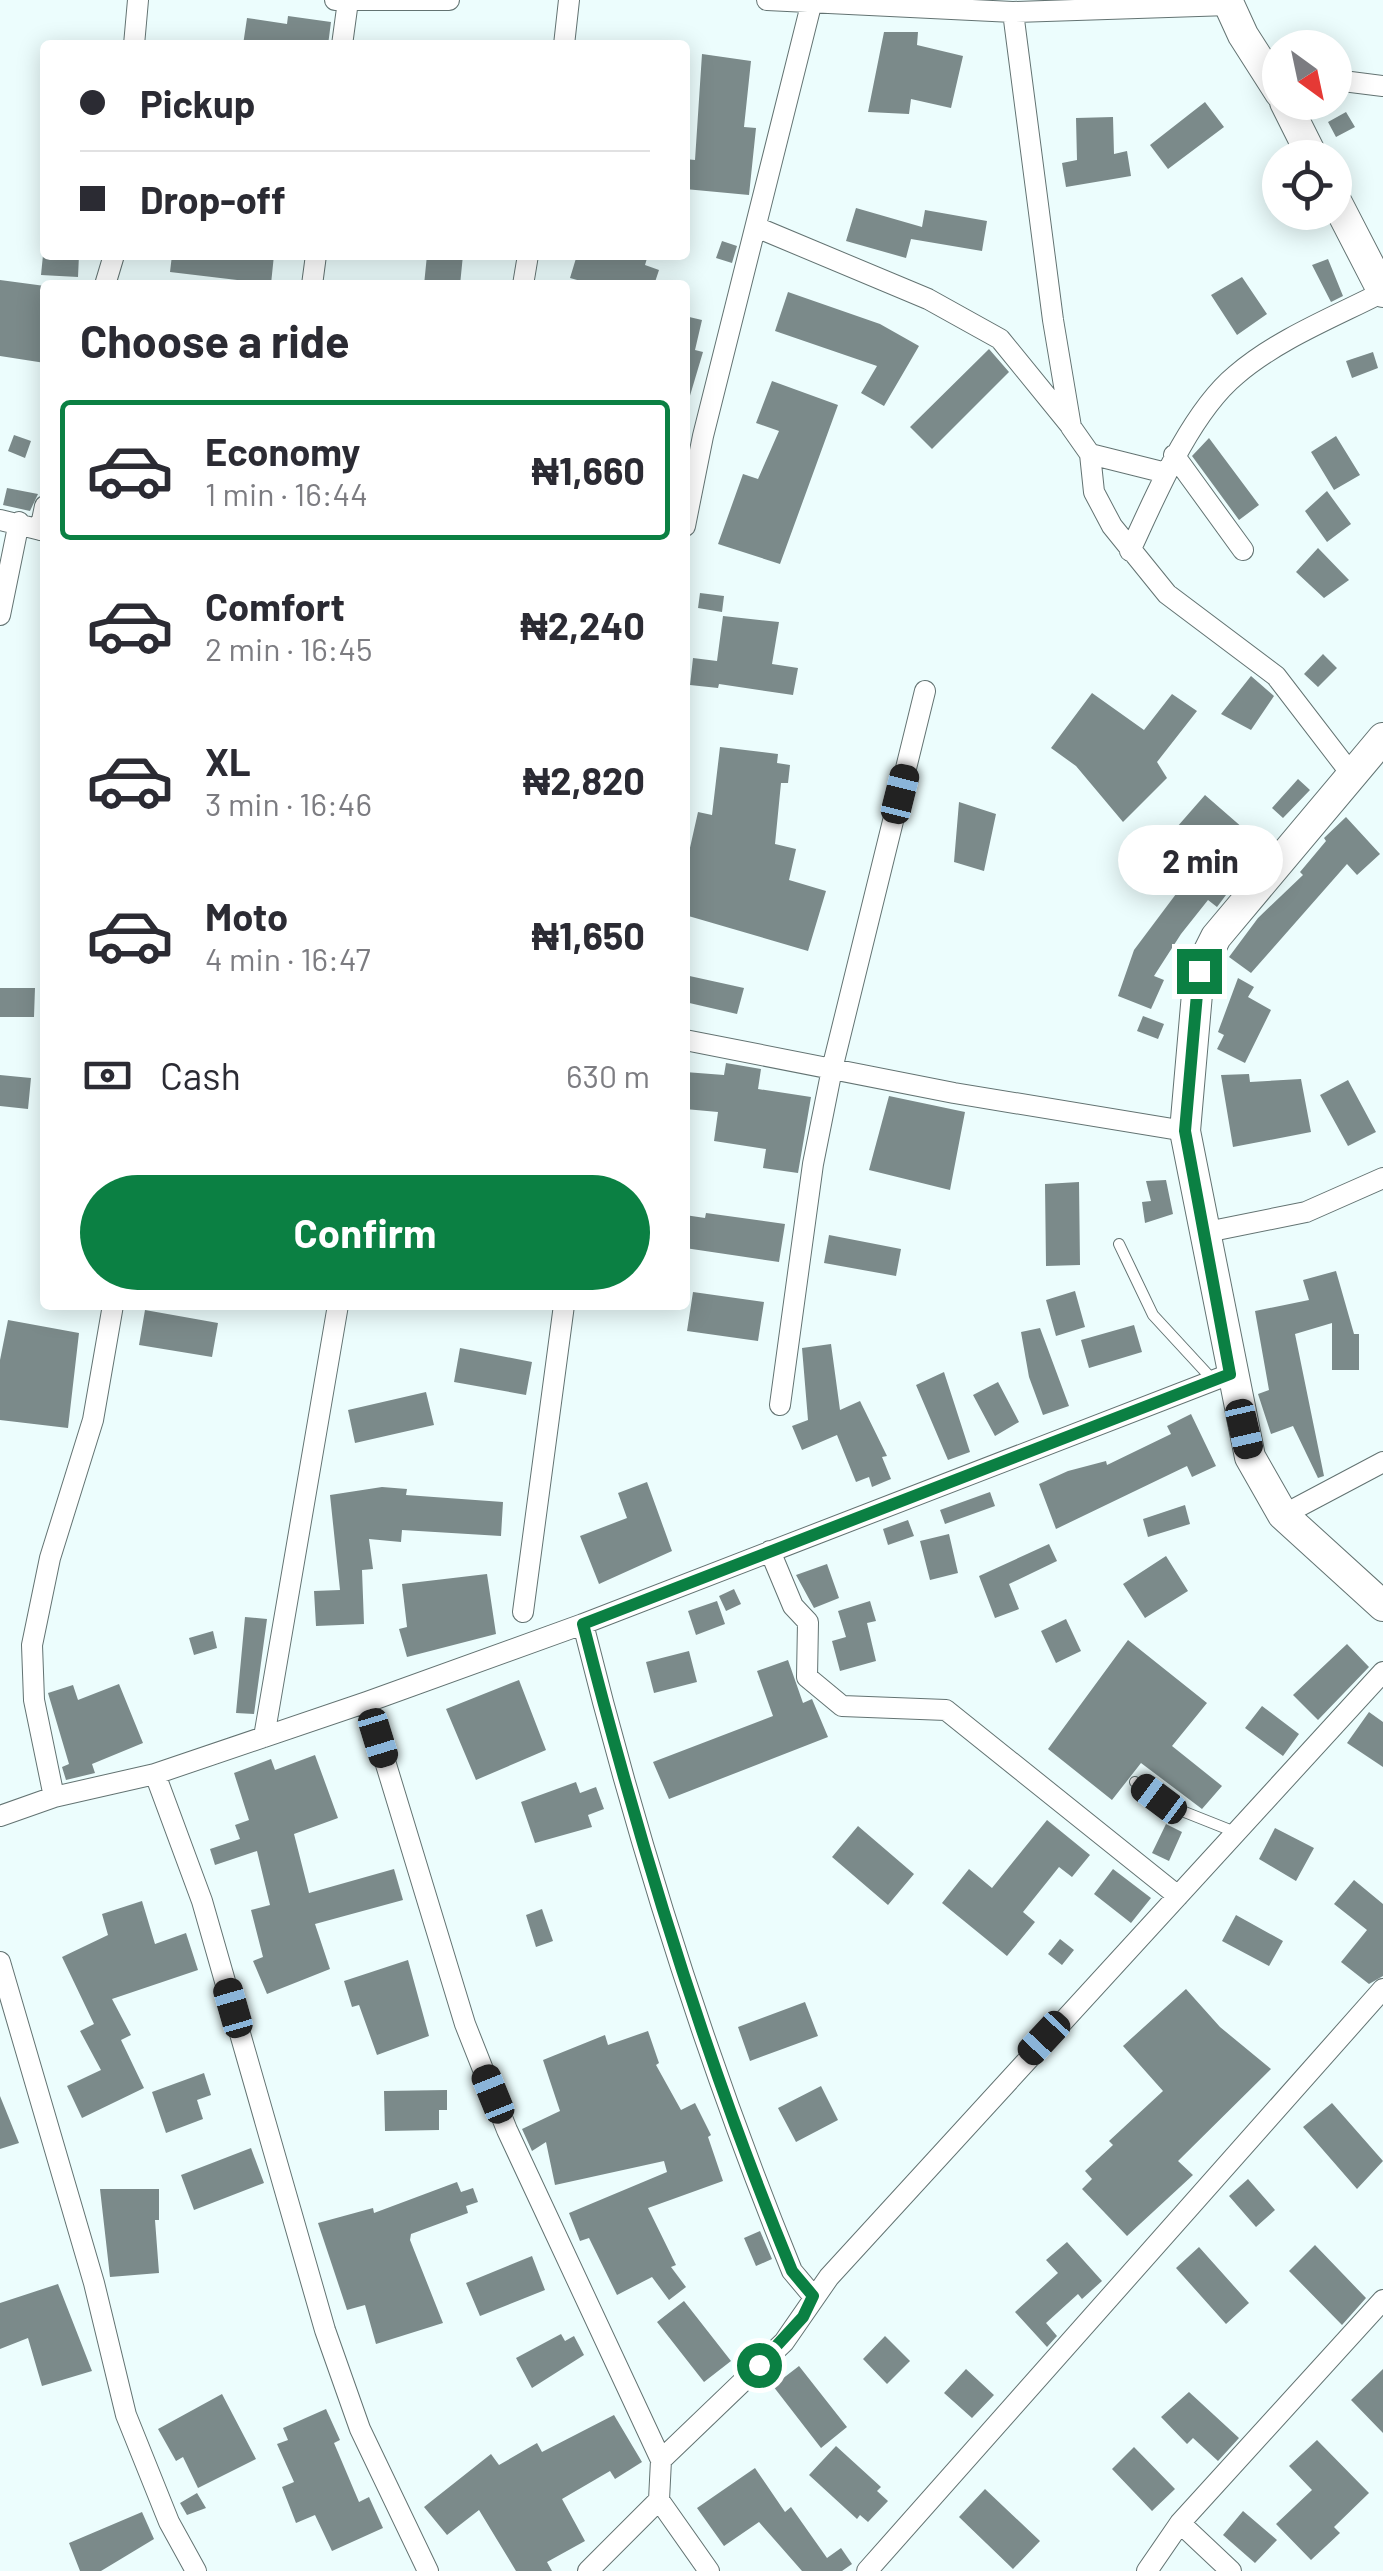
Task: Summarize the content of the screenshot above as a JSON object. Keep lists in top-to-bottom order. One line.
{"north":"bottom right","page":{"banner":["Pickup","Drop-off"],"heading":"Choose a ride","list":[{"name":"Economy","note":"1 min · 16:44","value":"₦1,660"},{"name":"Comfort","note":"2 min · 16:45","value":"₦2,240"},{"name":"XL","note":"3 min · 16:46","value":"₦2,820"},{"name":"Moto","note":"4 min · 16:47","value":"₦1,650"}],"bubble":"2 min","pay":["Cash","630 m"],"buttons":"Confirm"}}
